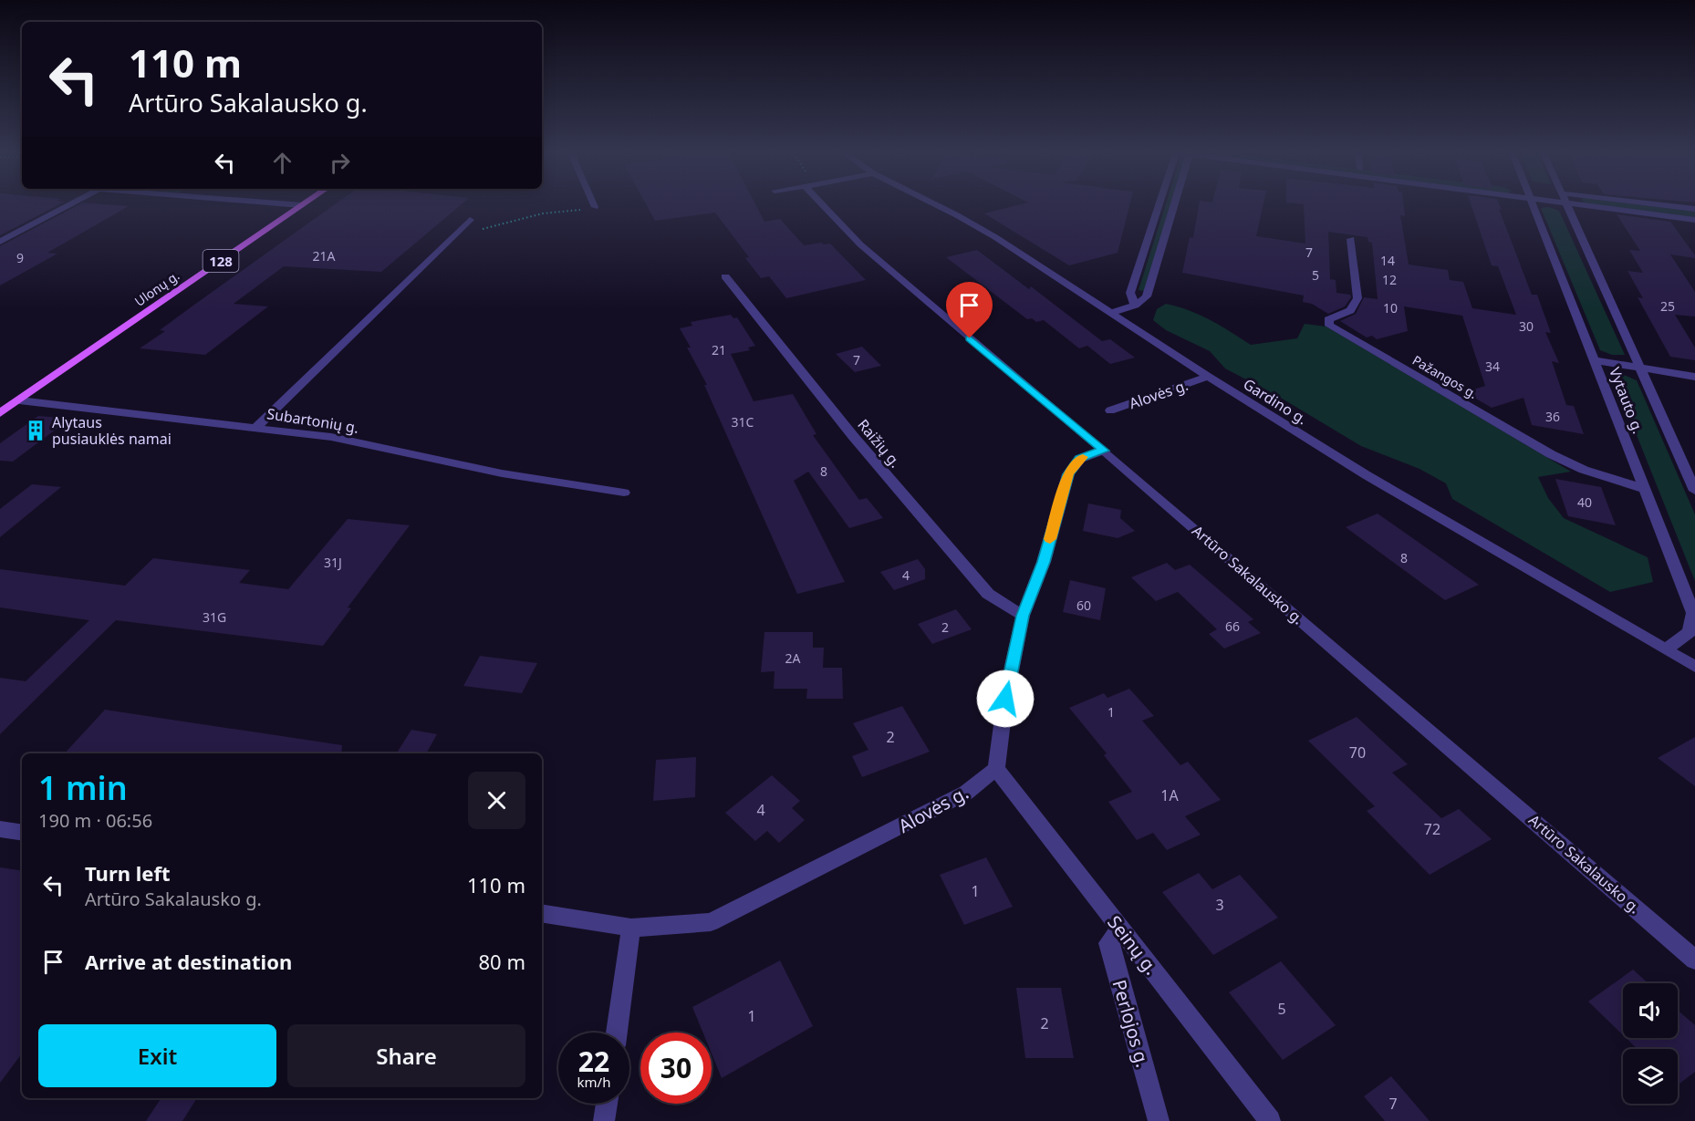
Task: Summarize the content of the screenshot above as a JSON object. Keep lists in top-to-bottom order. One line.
{"streets":{"main road":["128","Ulonų g."],"street":["Pažangos g.","Alovės g.","Vytauto g.","Gardino g.","Subartonių g.","Raižių g.","Artūro Sakalausko g.","Seinų g.","Perlojos g."]},"crossings":[["Pažangos g.","Vytauto g."],["Alovės g.","Gardino g."],["Alovės g.","Seinų g."],["Vytauto g.","Gardino g."],["Seinų g.","Perlojos g."]],"places":{"building":["Alytaus pusiauklės namai"]},"house_numbers":["7","21A","9","14","5","12","25","10","30","21","7","34","36","31C","8","40","8","31J","4","60","31G","66","2","2A","1","2","70","1A","4","72","1","3","5","1","2","7"],"page":{"turn":["110 m","Artūro Sakalausko g."],"heading":["1 min","190 m · 06:56"],"list":[{"name":"Turn left","note":"Artūro Sakalausko g.","value":"110 m"},{"name":"Arrive at destination","value":"80 m"}],"buttons":["Exit","Share"],"speed":"22 km/h","limit":"30"}}
